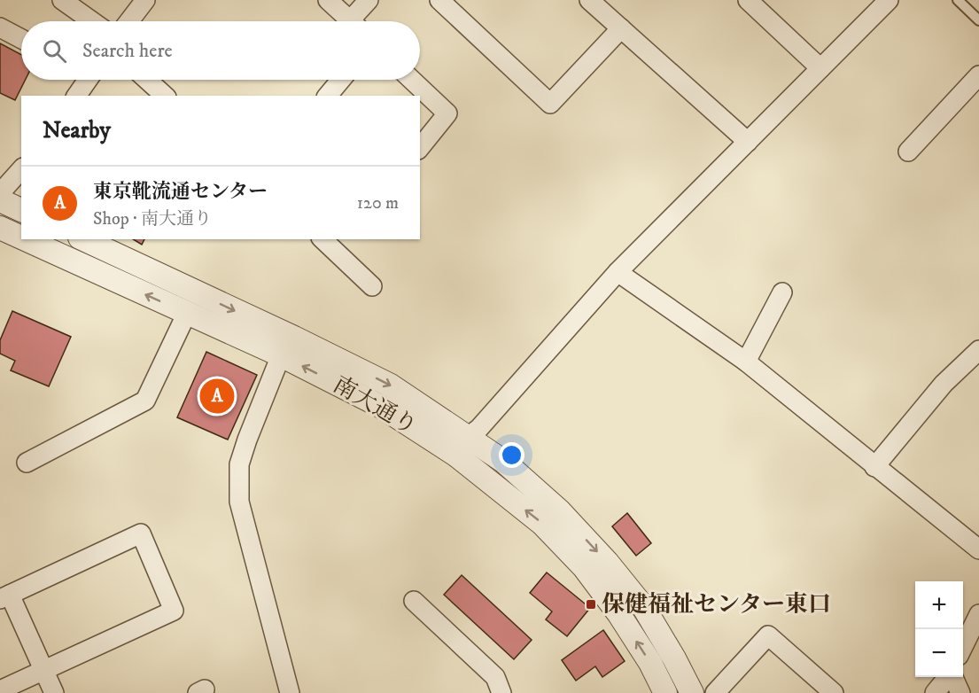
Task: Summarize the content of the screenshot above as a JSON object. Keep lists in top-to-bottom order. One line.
{"streets":{"street":["南大通り"]},"places":{"transit":["保健福祉センター東口"]},"page":{"search":"Search here","heading":"Nearby","list":[{"mark":"A","name":"東京靴流通センター","note":"Shop · 南大通り","value":"120 m"}],"pins":"A","map_buttons":["+","−"]}}
